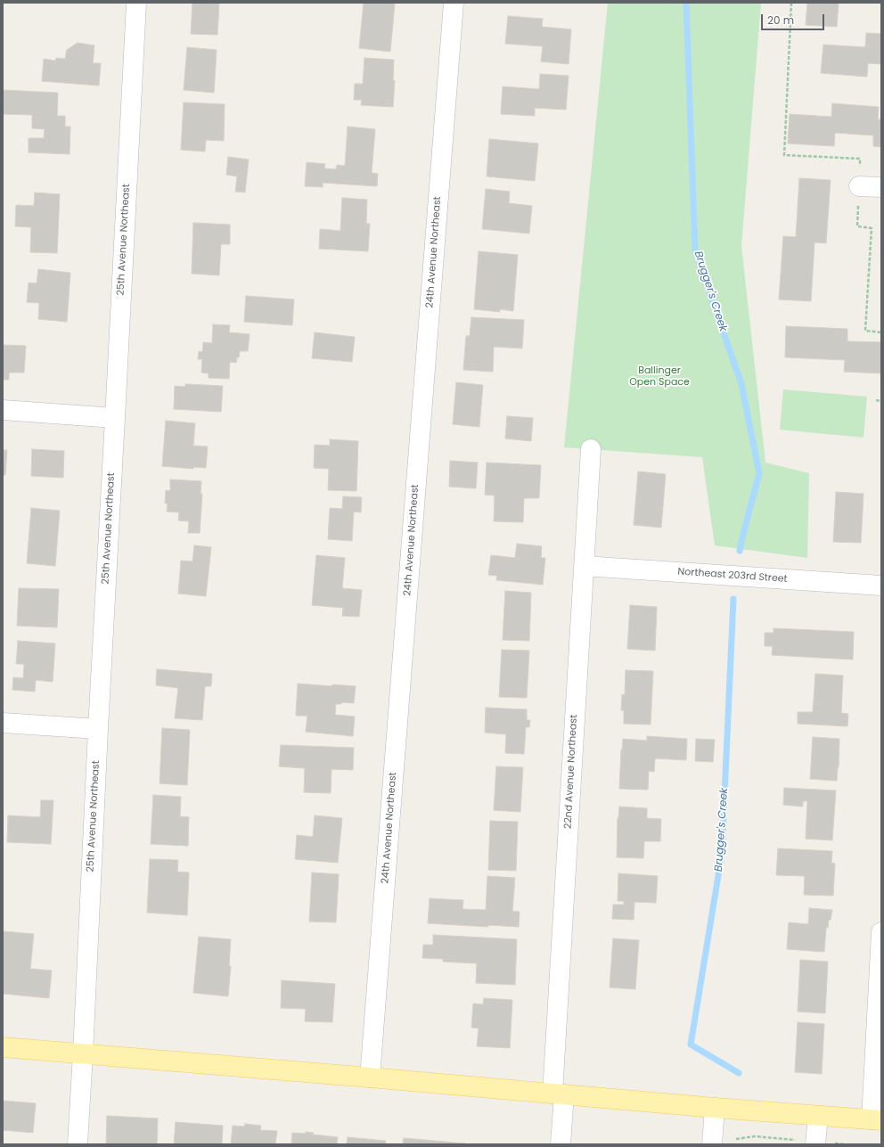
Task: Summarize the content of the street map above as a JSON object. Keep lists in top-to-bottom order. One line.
{"streets":{"street":["25th Avenue Northeast","24th Avenue Northeast","Northeast 203rd Street","22nd Avenue Northeast"]},"crossings":[["Northeast 203rd Street","22nd Avenue Northeast"]],"water":["Brugger's Creek"],"parks":["Ballinger Open Space"],"scale_bar":"20 m"}
